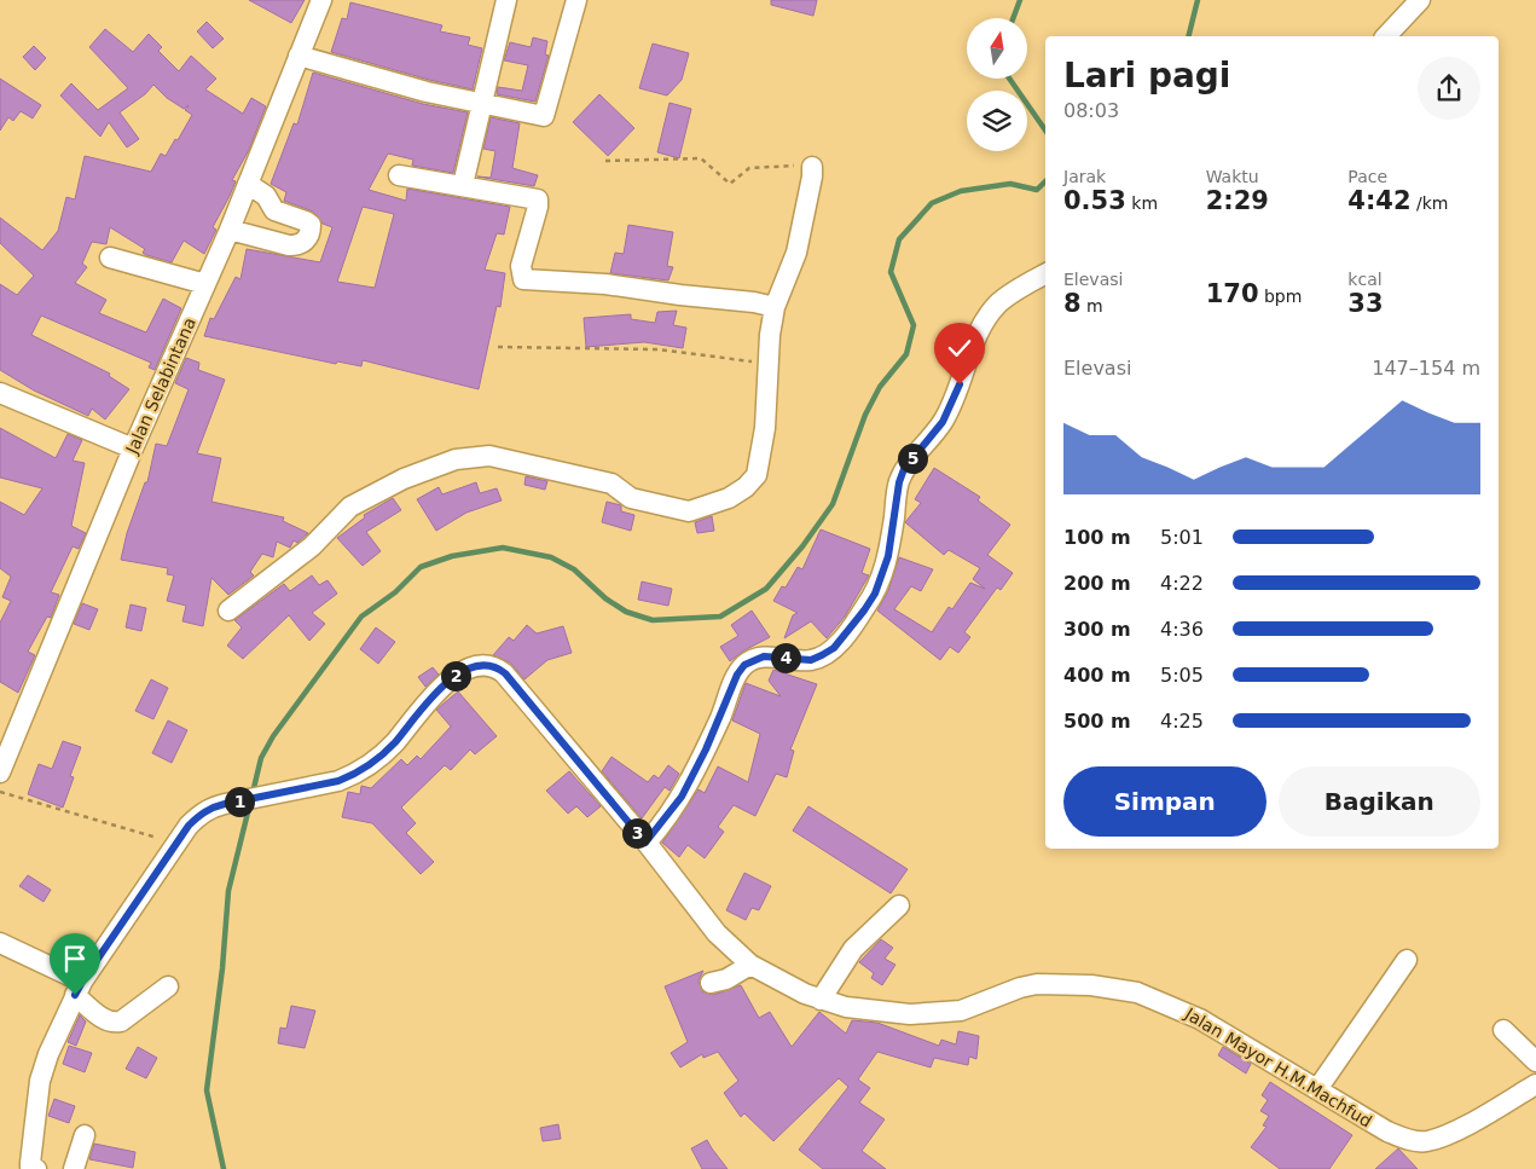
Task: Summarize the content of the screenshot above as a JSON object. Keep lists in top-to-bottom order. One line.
{"streets":{"street":["Jalan Selabintana","Jalan Mayor H.M.Machfud"]},"north":"top","page":{"heading":["Lari pagi","08:03"],"stats":[["Jarak","0.53 km"],["Waktu","2:29"],["Pace","4:42 /km"],["Elevasi","8 m"],["170 bpm"],["kcal","33"]],"chart":["Elevasi","147–154 m"],"pins":["5","4","2","1","3"],"list":[{"name":"100 m","note":"5:01"},{"name":"200 m","note":"4:22"},{"name":"300 m","note":"4:36"},{"name":"400 m","note":"5:05"},{"name":"500 m","note":"4:25"}],"buttons":["Simpan","Bagikan"]}}
